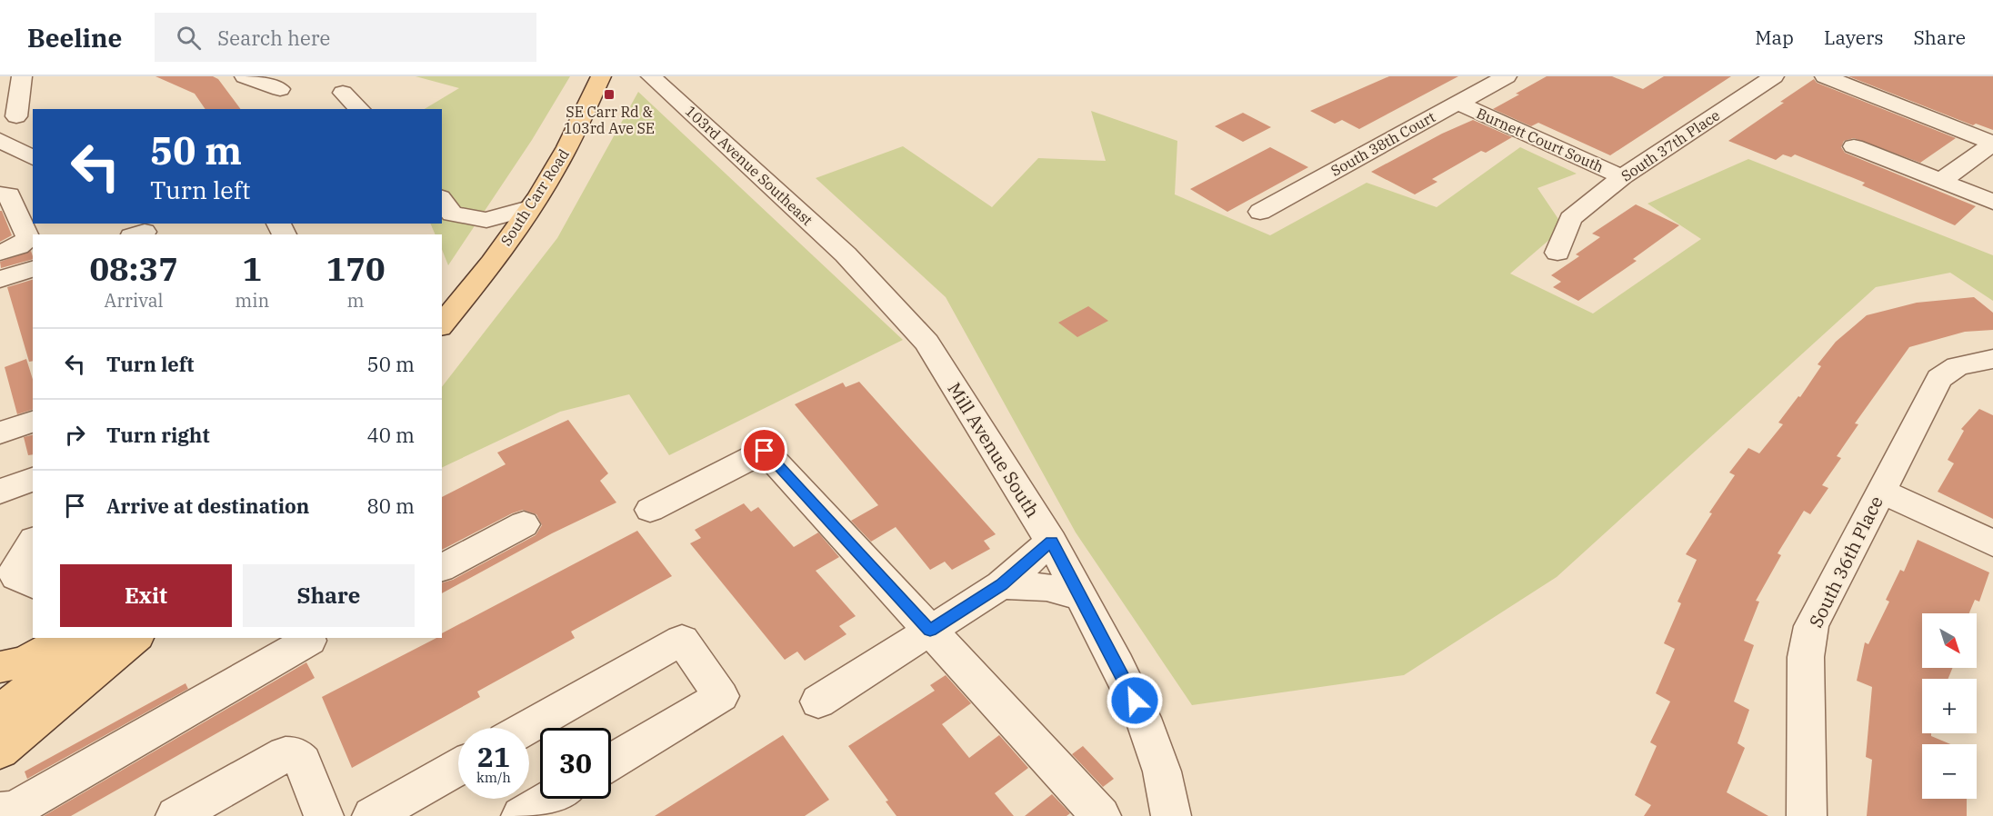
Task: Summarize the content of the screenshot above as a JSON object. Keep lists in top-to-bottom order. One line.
{"streets":{"main road":["South Carr Road"],"street":["Burnett Court South","South 38th Court","South 37th Place","103rd Avenue Southeast","Mill Avenue South","South 36th Place"]},"crossings":[["Burnett Court South","South 38th Court"],["Burnett Court South","South 37th Place"],["103rd Avenue Southeast","Mill Avenue South"]],"places":{"transit":["SE Carr Rd & 103rd Ave SE"]},"north":"bottom right","page":{"header":"Beeline","search":"Search here","nav":["Map","Layers","Share"],"turn":["50 m","Turn left"],"eta":["08:37","Arrival","1","min","170","m"],"list":[{"name":"Turn left","value":"50 m"},{"name":"Turn right","value":"40 m"},{"name":"Arrive at destination","value":"80 m"}],"buttons":["Exit","Share"],"map_buttons":["+","−"],"speed":"21 km/h","limit":"30"}}
